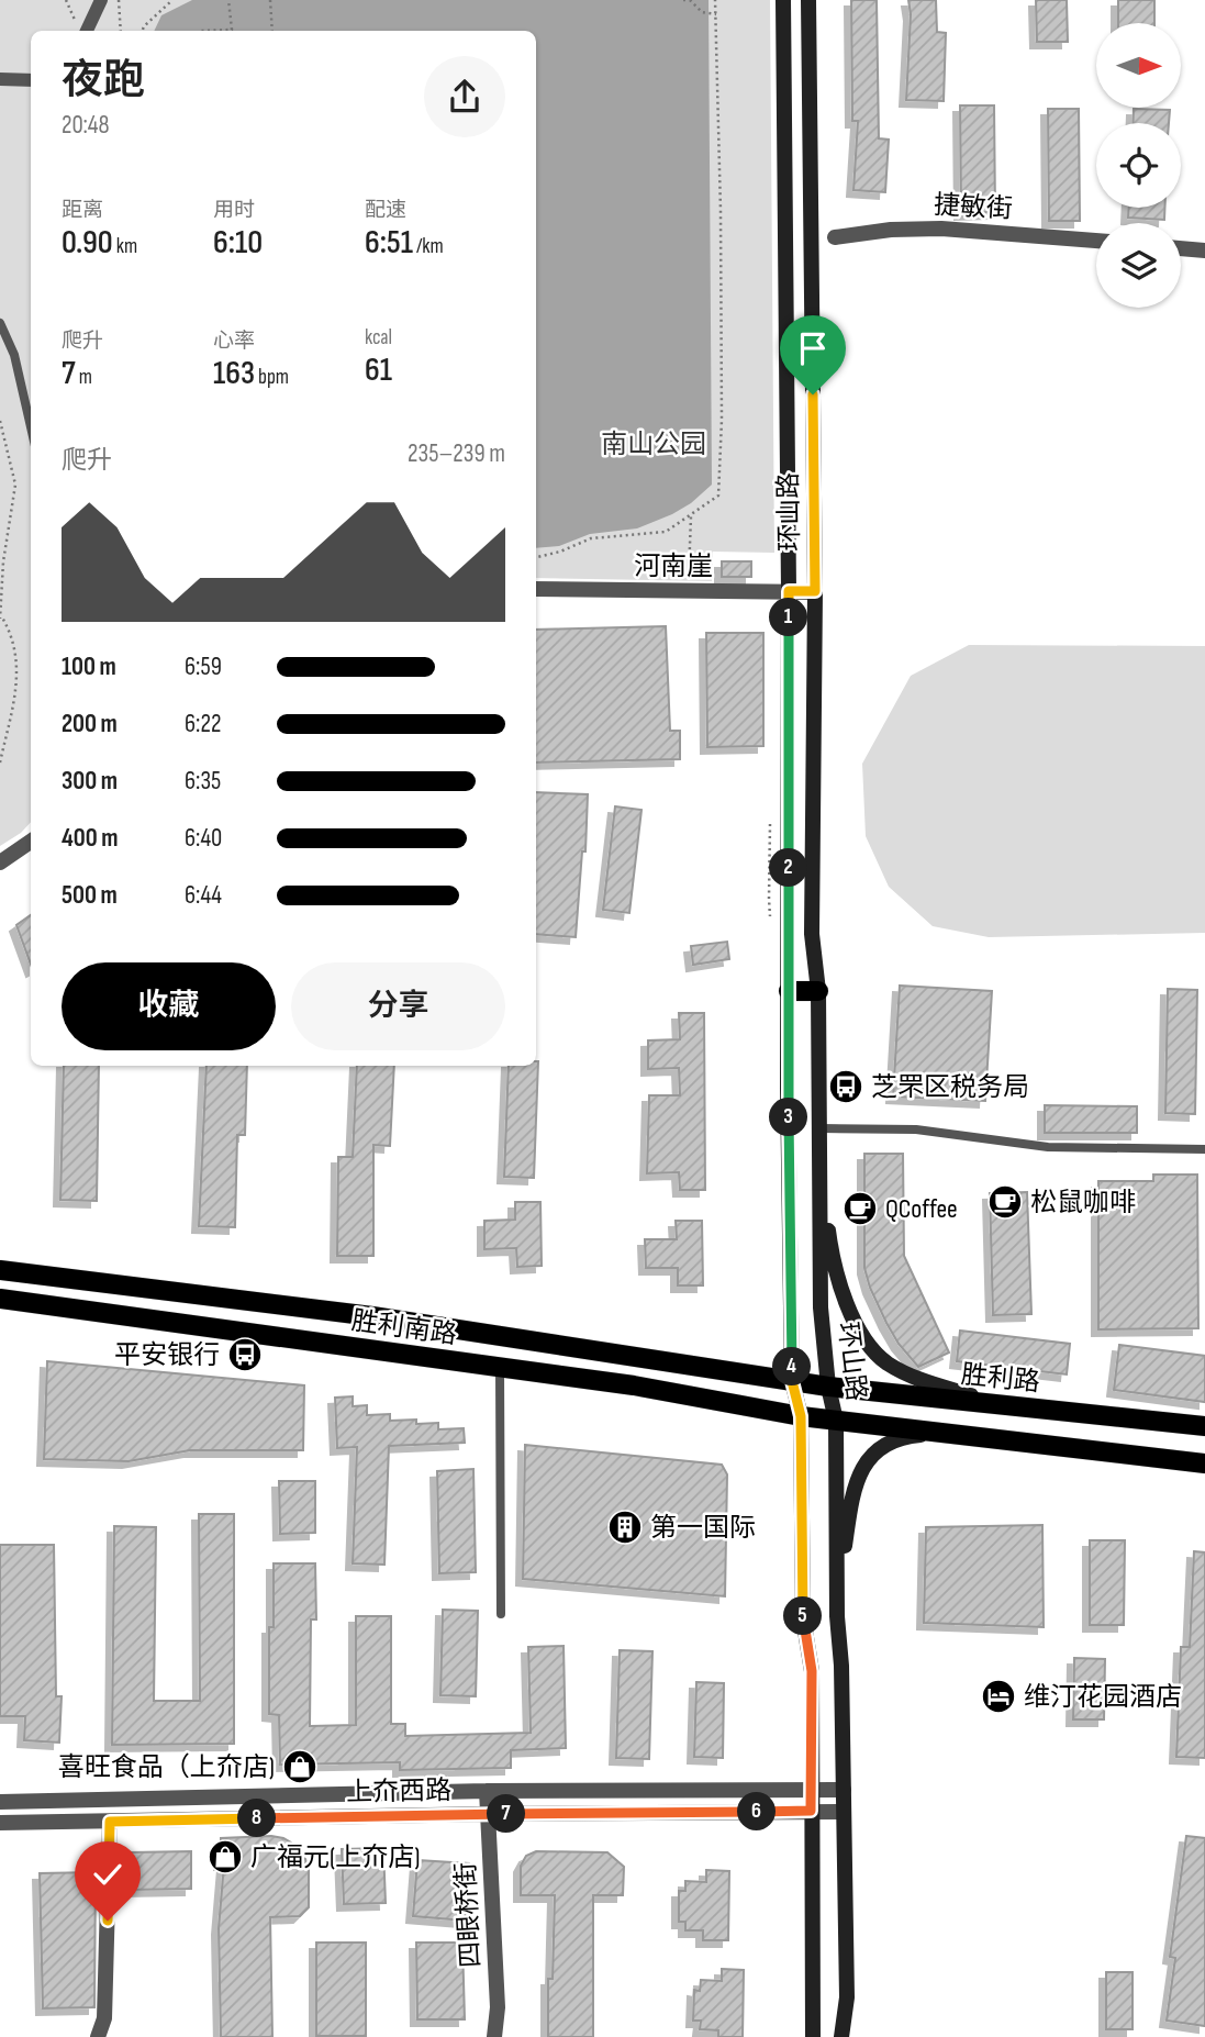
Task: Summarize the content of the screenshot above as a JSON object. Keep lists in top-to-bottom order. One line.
{"streets":{"main road":["环山路","胜利南路","胜利路"],"street":["捷敏街","河南崖","上夼西路","四眼桥街"]},"crossings":[["环山路","河南崖"],["环山路","胜利南路"],["环山路","胜利路"],["环山路","上夼西路"],["胜利南路","胜利路"],["上夼西路","四眼桥街"]],"parks":["南山公园"],"places":{"bus stop":["芝罘区税务局","平安银行"],"cafe":["松鼠咖啡","QCoffee"],"building":["第一国际"],"hotel":["维汀花园酒店"],"shop":["喜旺食品（上夼店)","广福元(上夼店)"]},"north":"right","page":{"heading":["夜跑","20:48"],"stats":[["距离","0.90 km"],["用时","6:10"],["配速","6:51 /km"],["爬升","7 m"],["心率","163 bpm"],["kcal","61"]],"chart":["爬升","235–239 m"],"pins":["1","2","3","4","5","6","7","8"],"list":[{"name":"100 m","note":"6:59"},{"name":"200 m","note":"6:22"},{"name":"300 m","note":"6:35"},{"name":"400 m","note":"6:40"},{"name":"500 m","note":"6:44"}],"buttons":["收藏","分享"]}}
